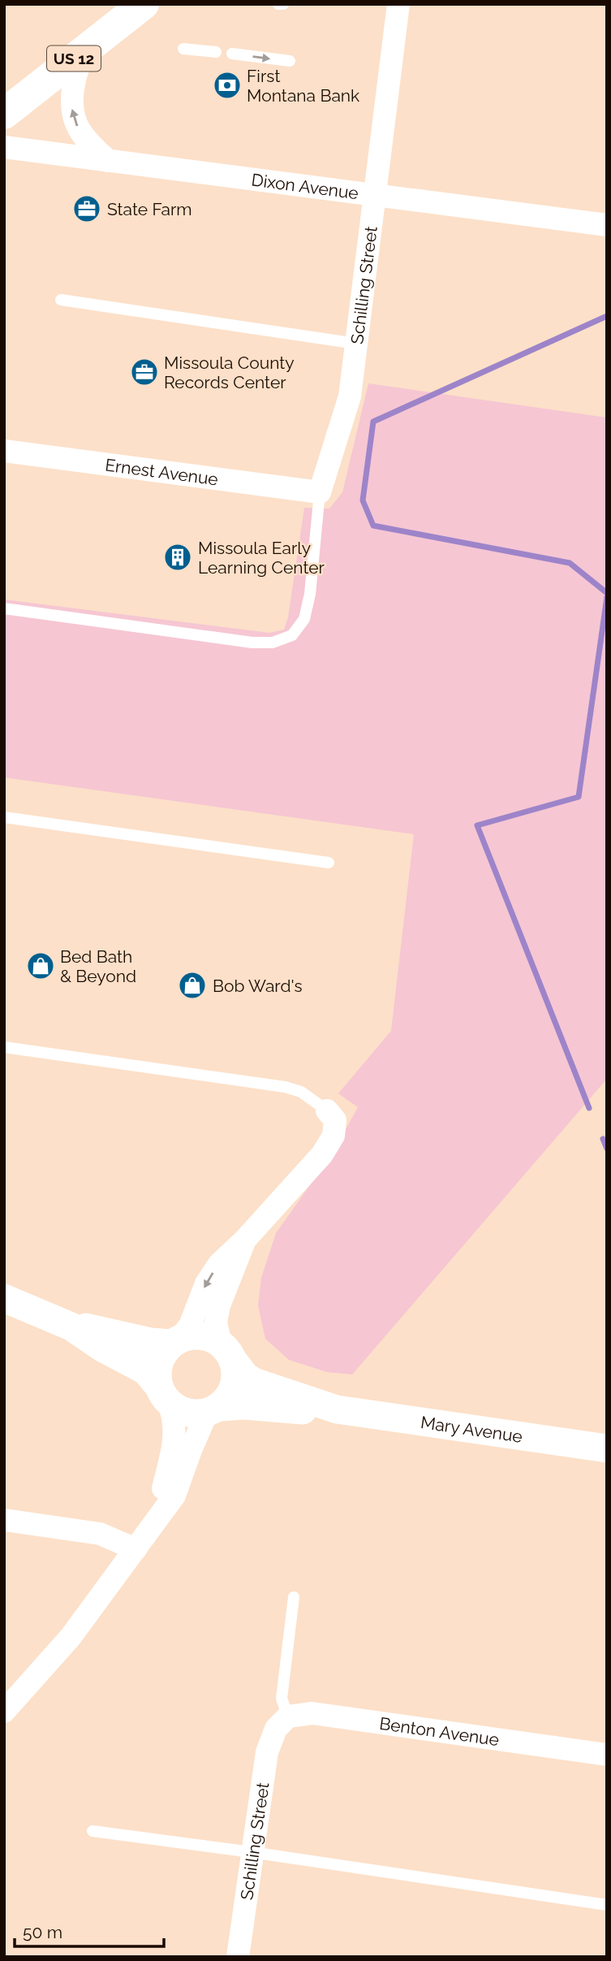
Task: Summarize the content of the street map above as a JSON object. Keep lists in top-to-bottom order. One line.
{"streets":{"highway":["US 12"],"street":["Dixon Avenue","Schilling Street","Ernest Avenue","Mary Avenue","Benton Avenue"]},"crossings":[["Dixon Avenue","Schilling Street"],["Schilling Street","Ernest Avenue"],["Schilling Street","Benton Avenue"]],"places":{"bank":["First Montana Bank"],"office":["State Farm","Missoula County Records Center"],"building":["Missoula Early Learning Center"],"shop":["Bed Bath & Beyond","Bob Ward's"]},"scale_bar":"50 m"}
